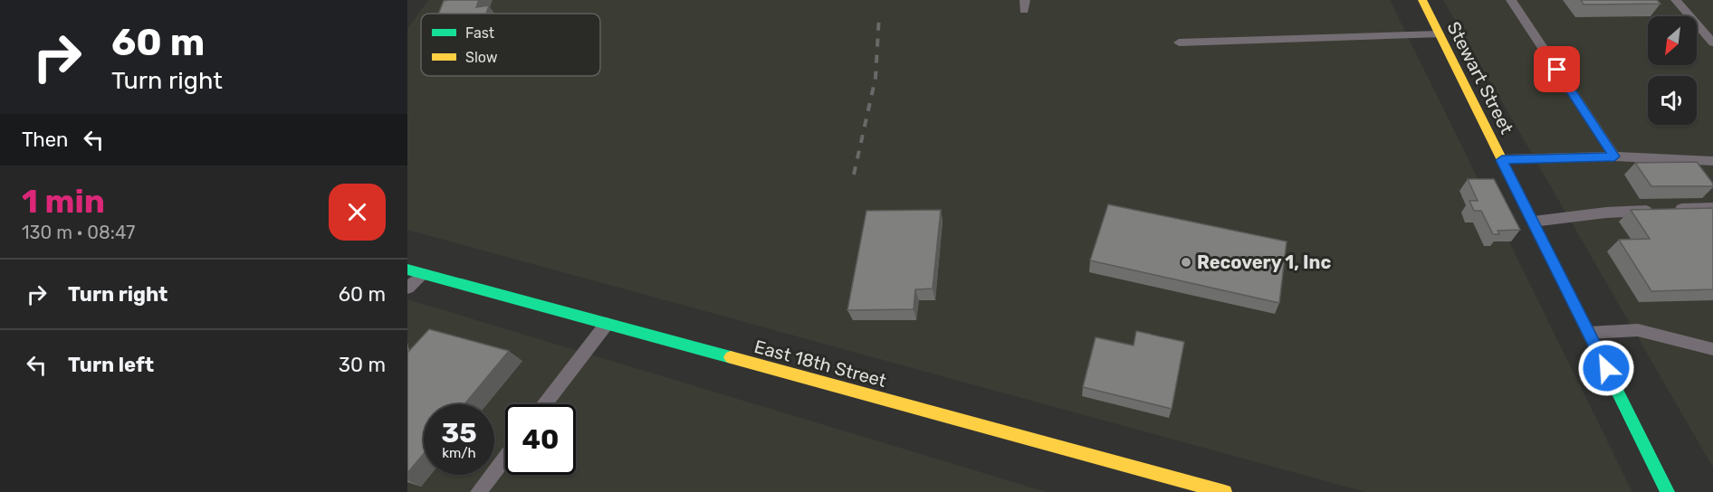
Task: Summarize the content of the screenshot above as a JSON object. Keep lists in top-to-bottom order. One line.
{"streets":{"street":["Stewart Street","East 18th Street"]},"places":["Recovery 1, Inc"],"legend":["Fast","Slow"],"north":"bottom left","page":{"turn":["60 m","Turn right"],"then":"Then","heading":["1 min","130 m · 08:47"],"list":[{"name":"Turn right","value":"60 m"},{"name":"Turn left","value":"30 m"}],"speed":"35 km/h","limit":"40"}}
